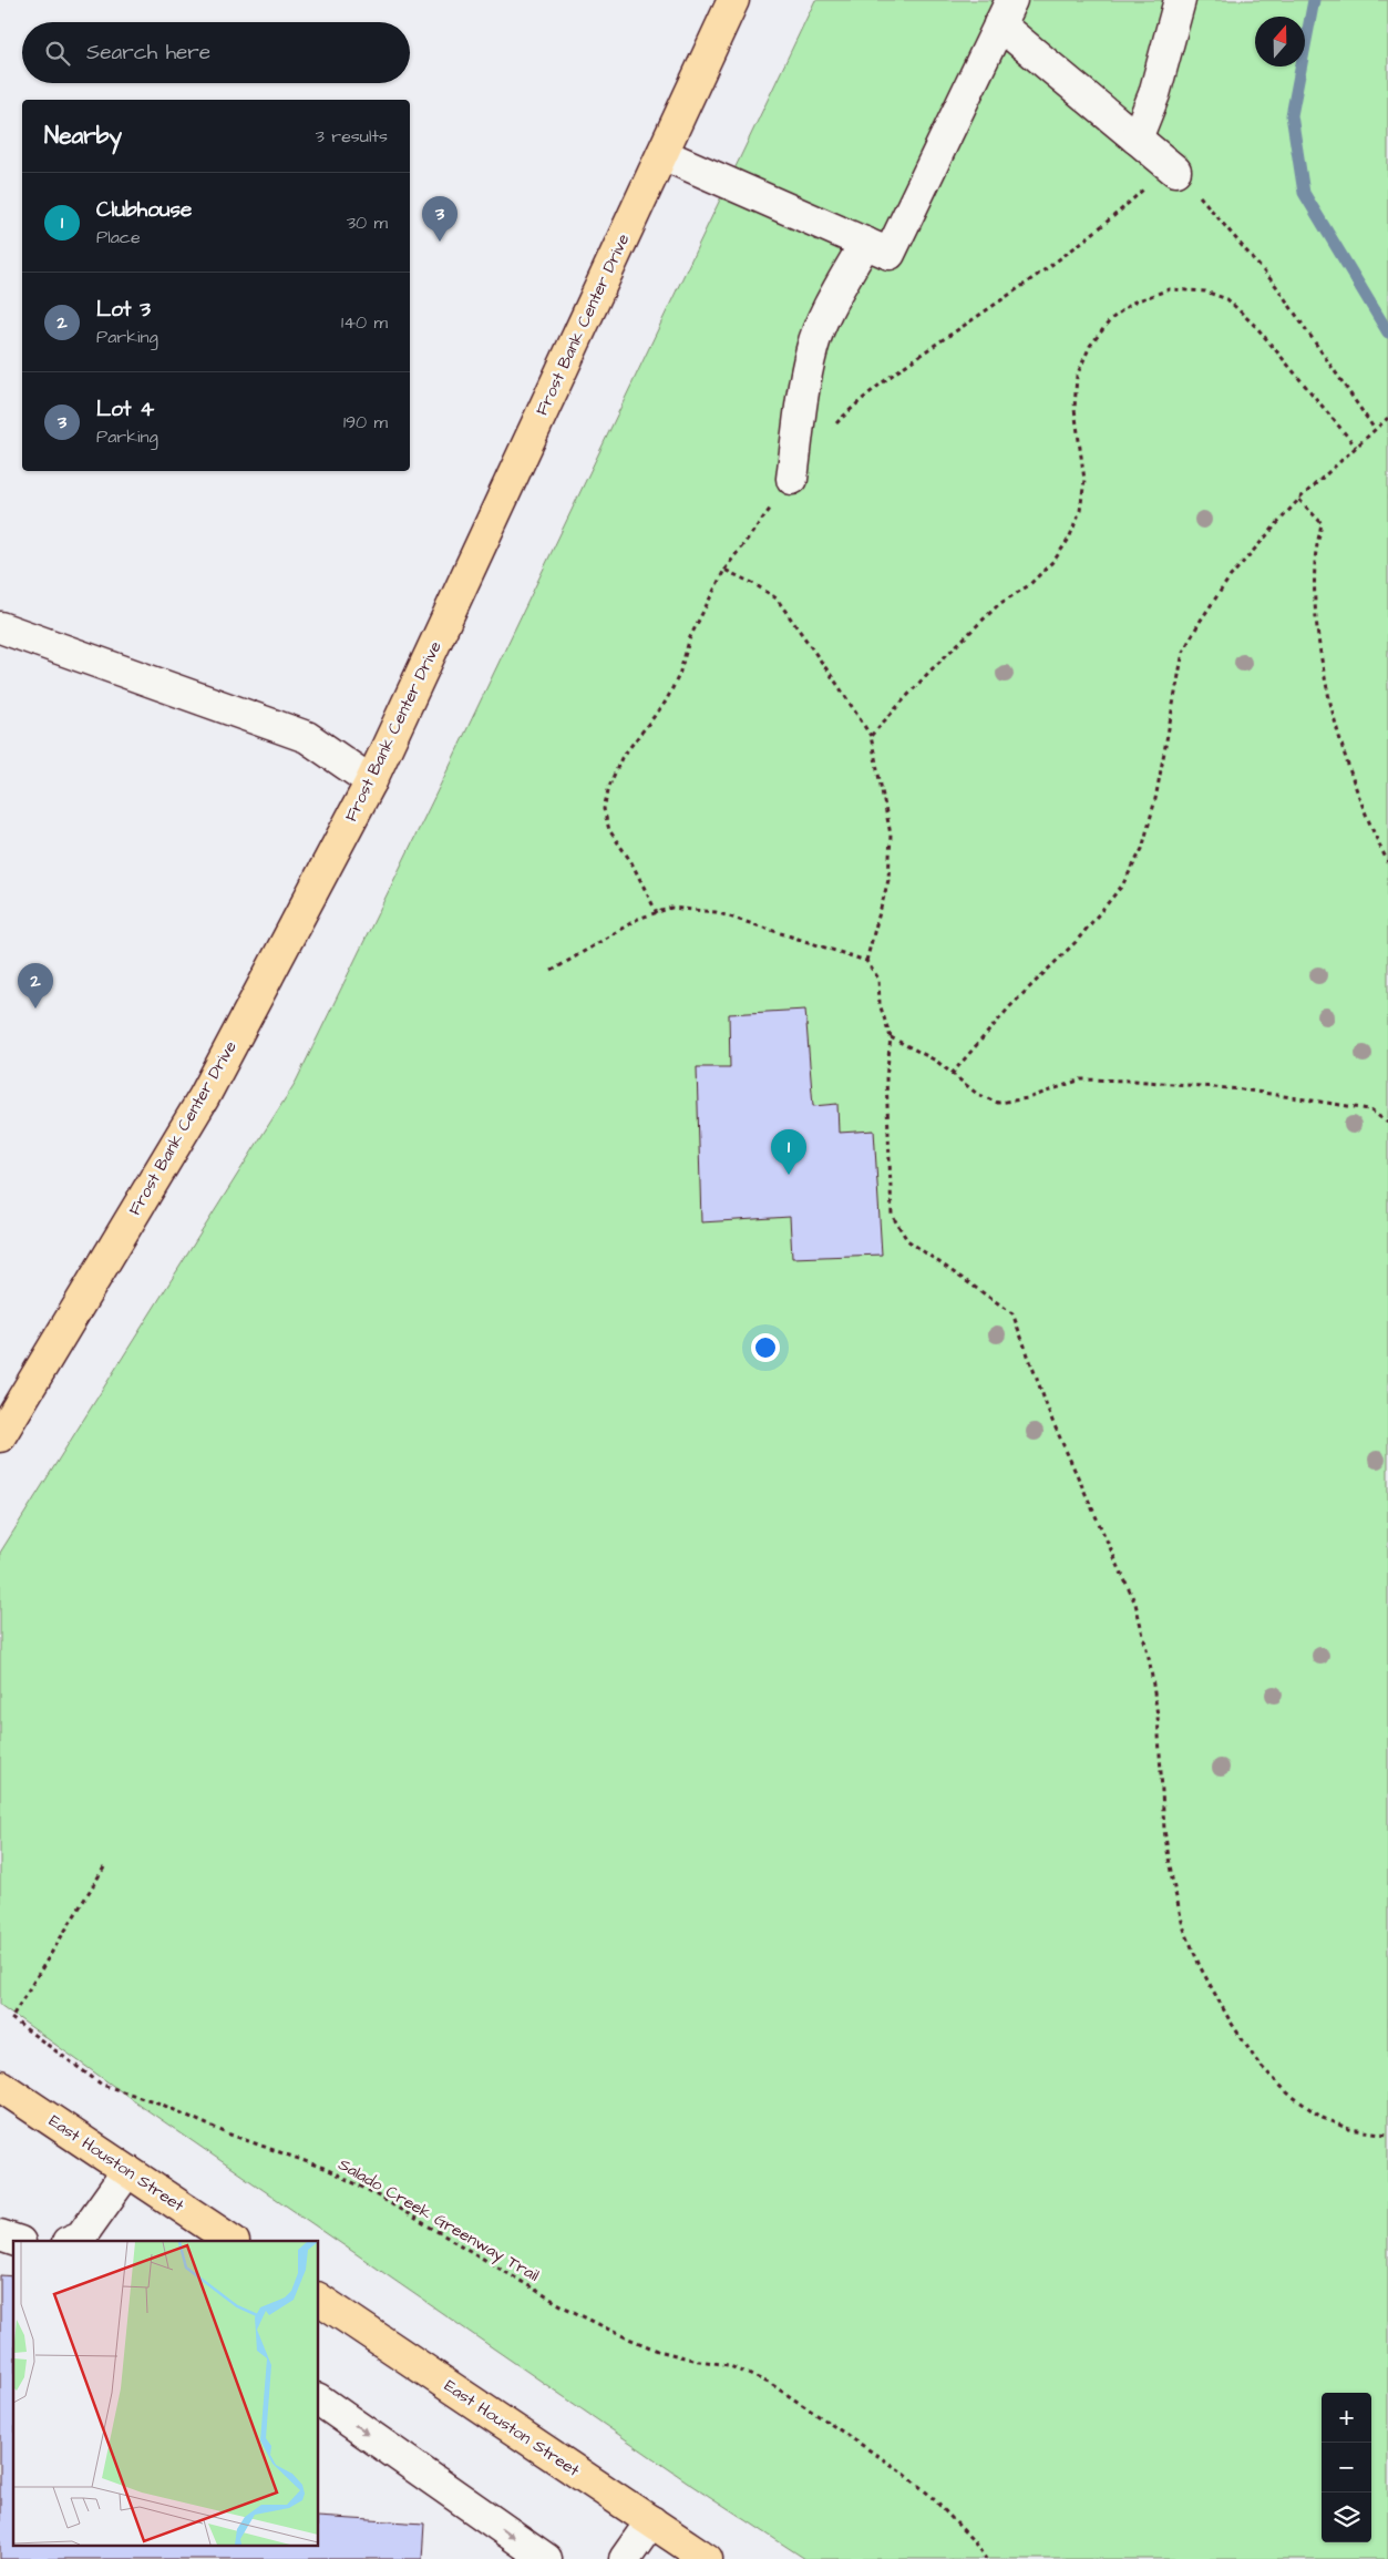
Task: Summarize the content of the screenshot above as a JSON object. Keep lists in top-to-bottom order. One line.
{"streets":{"main road":["Frost Bank Center Drive","East Houston Street"],"path":["Salado Creek Greenway Trail"]},"north":"top","page":{"search":"Search here","heading":["Nearby","3 results"],"list":[{"mark":"1","name":"Clubhouse","note":"Place","value":"30 m"},{"mark":"2","name":"Lot 3","note":"Parking","value":"140 m"},{"mark":"3","name":"Lot 4","note":"Parking","value":"190 m"}],"pins":["3","2","1"],"map_buttons":["+","−"]}}
